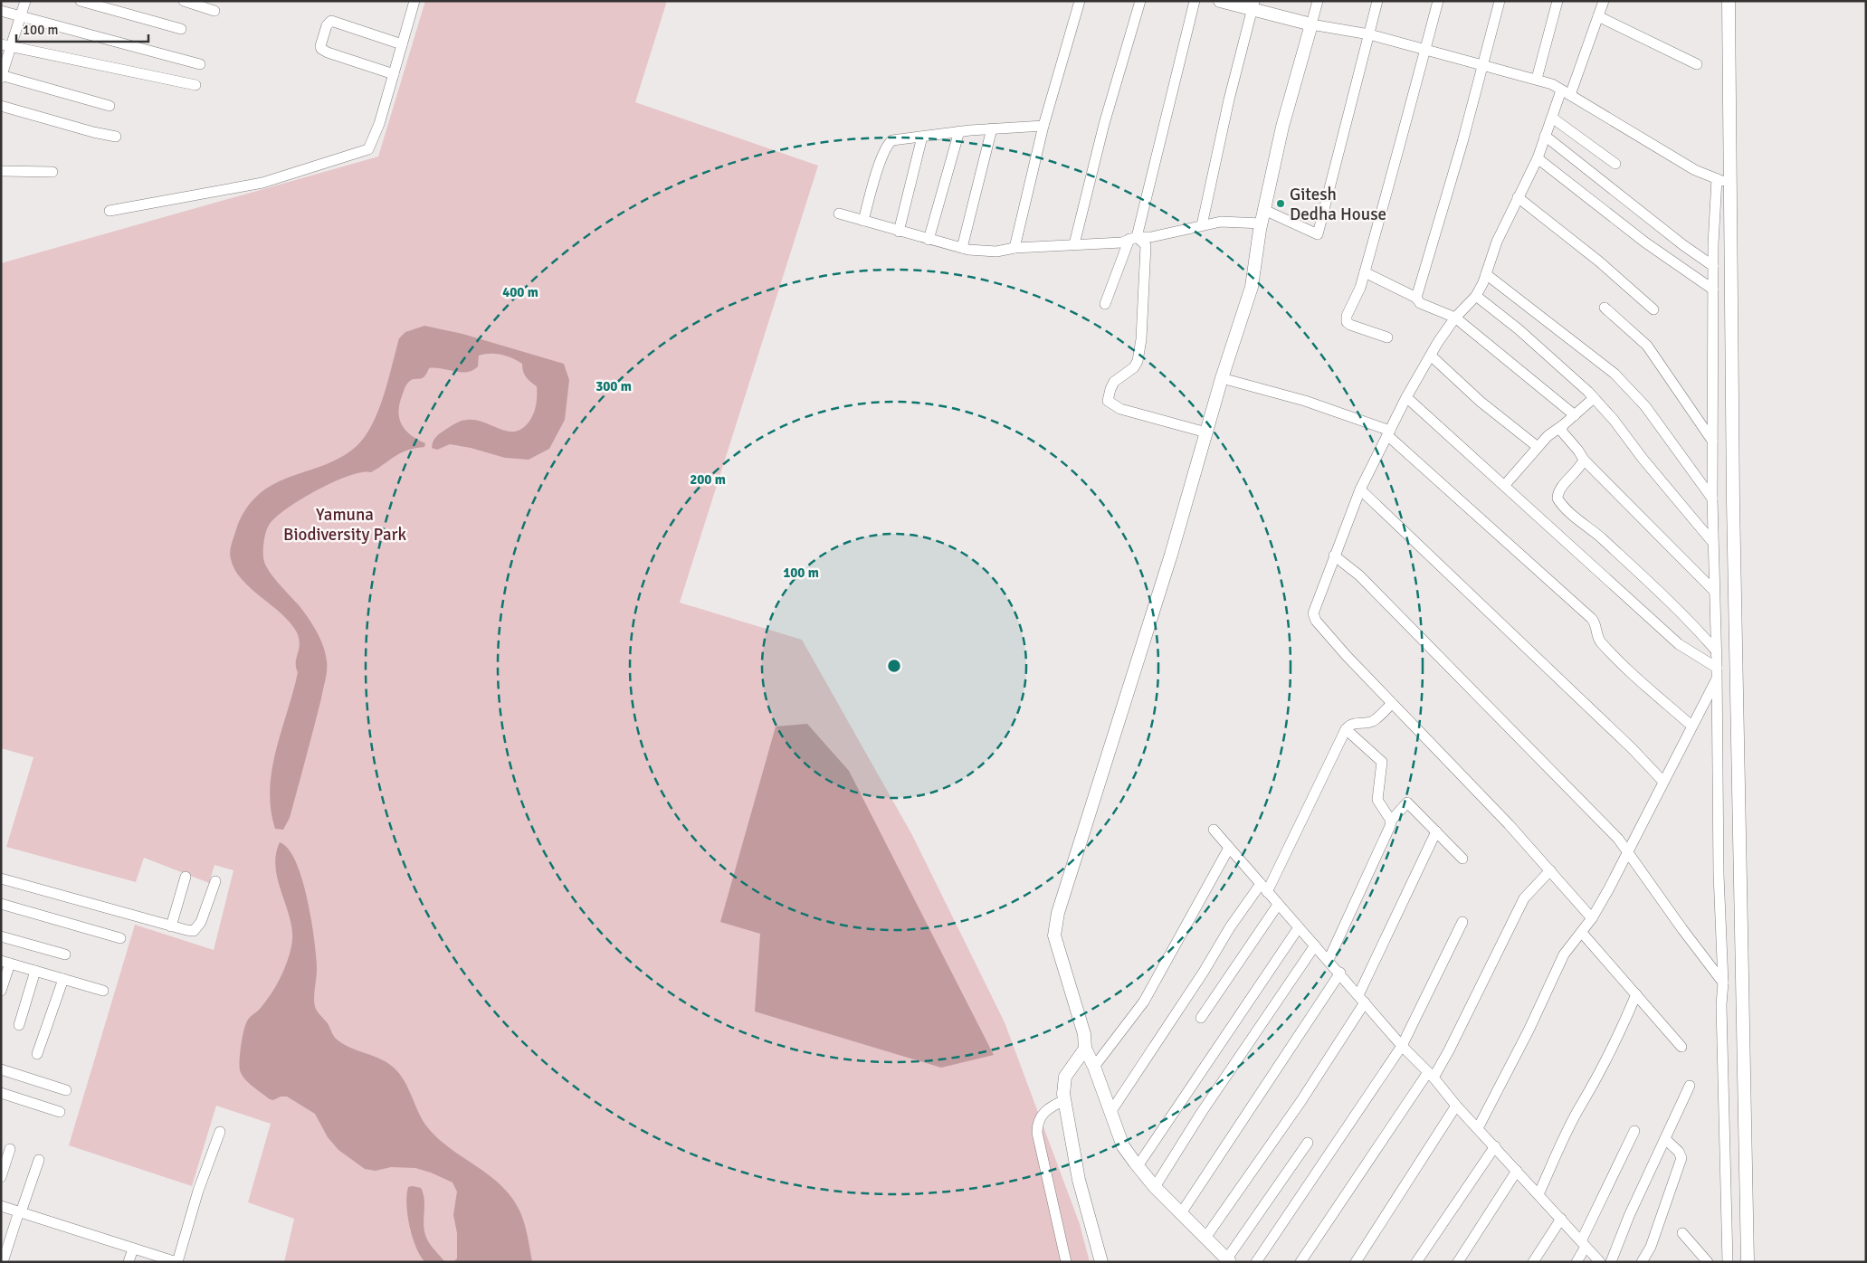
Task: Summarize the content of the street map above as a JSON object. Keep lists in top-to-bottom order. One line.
{"parks":["Yamuna Biodiversity Park"],"places":["Gitesh Dedha House"],"scale_bar":"100 m","rings":["400 m","300 m","200 m","100 m"]}
